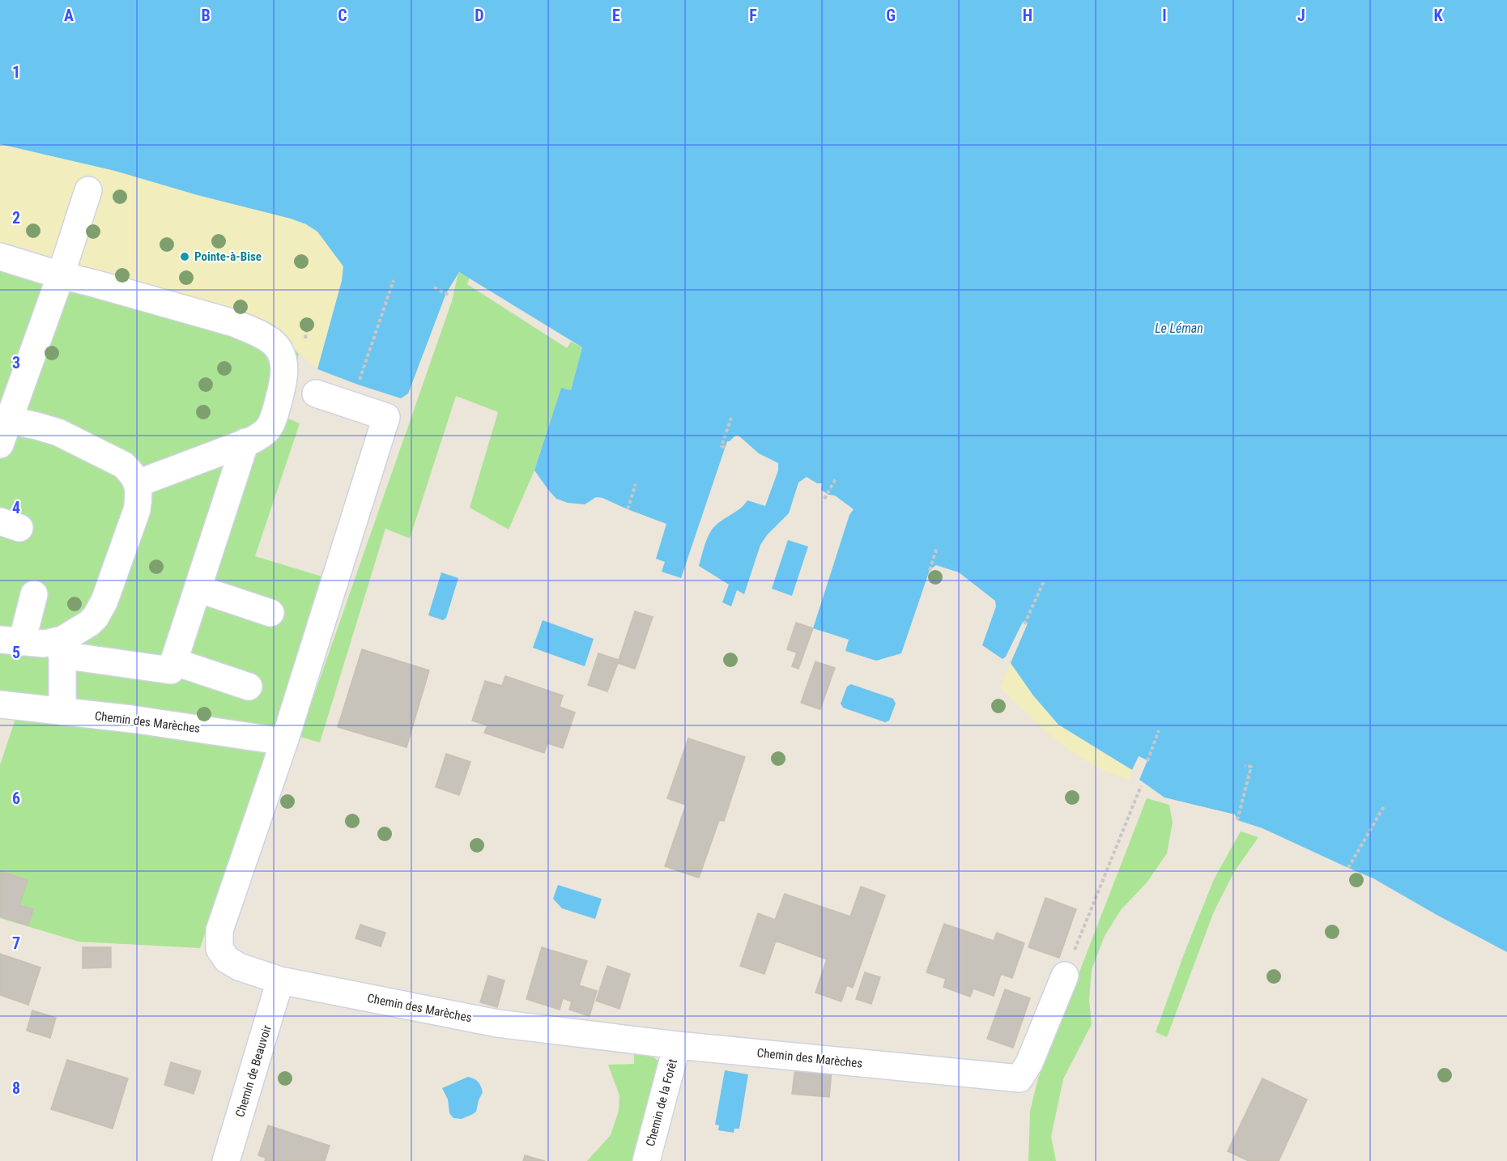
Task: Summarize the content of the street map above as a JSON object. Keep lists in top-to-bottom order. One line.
{"streets":{"street":["Chemin des Marèches","Chemin de Beauvoir","Chemin de la Forêt"]},"crossings":[["Chemin des Marèches","Chemin de Beauvoir"],["Chemin des Marèches","Chemin de la Forêt"]],"water":["Le Léman"],"places":["Pointe-à-Bise"],"grid":{"columns":["A","B","C","D","E","F","G","H","I","J","K"],"rows":["1","2","3","4","5","6","7","8"]}}
